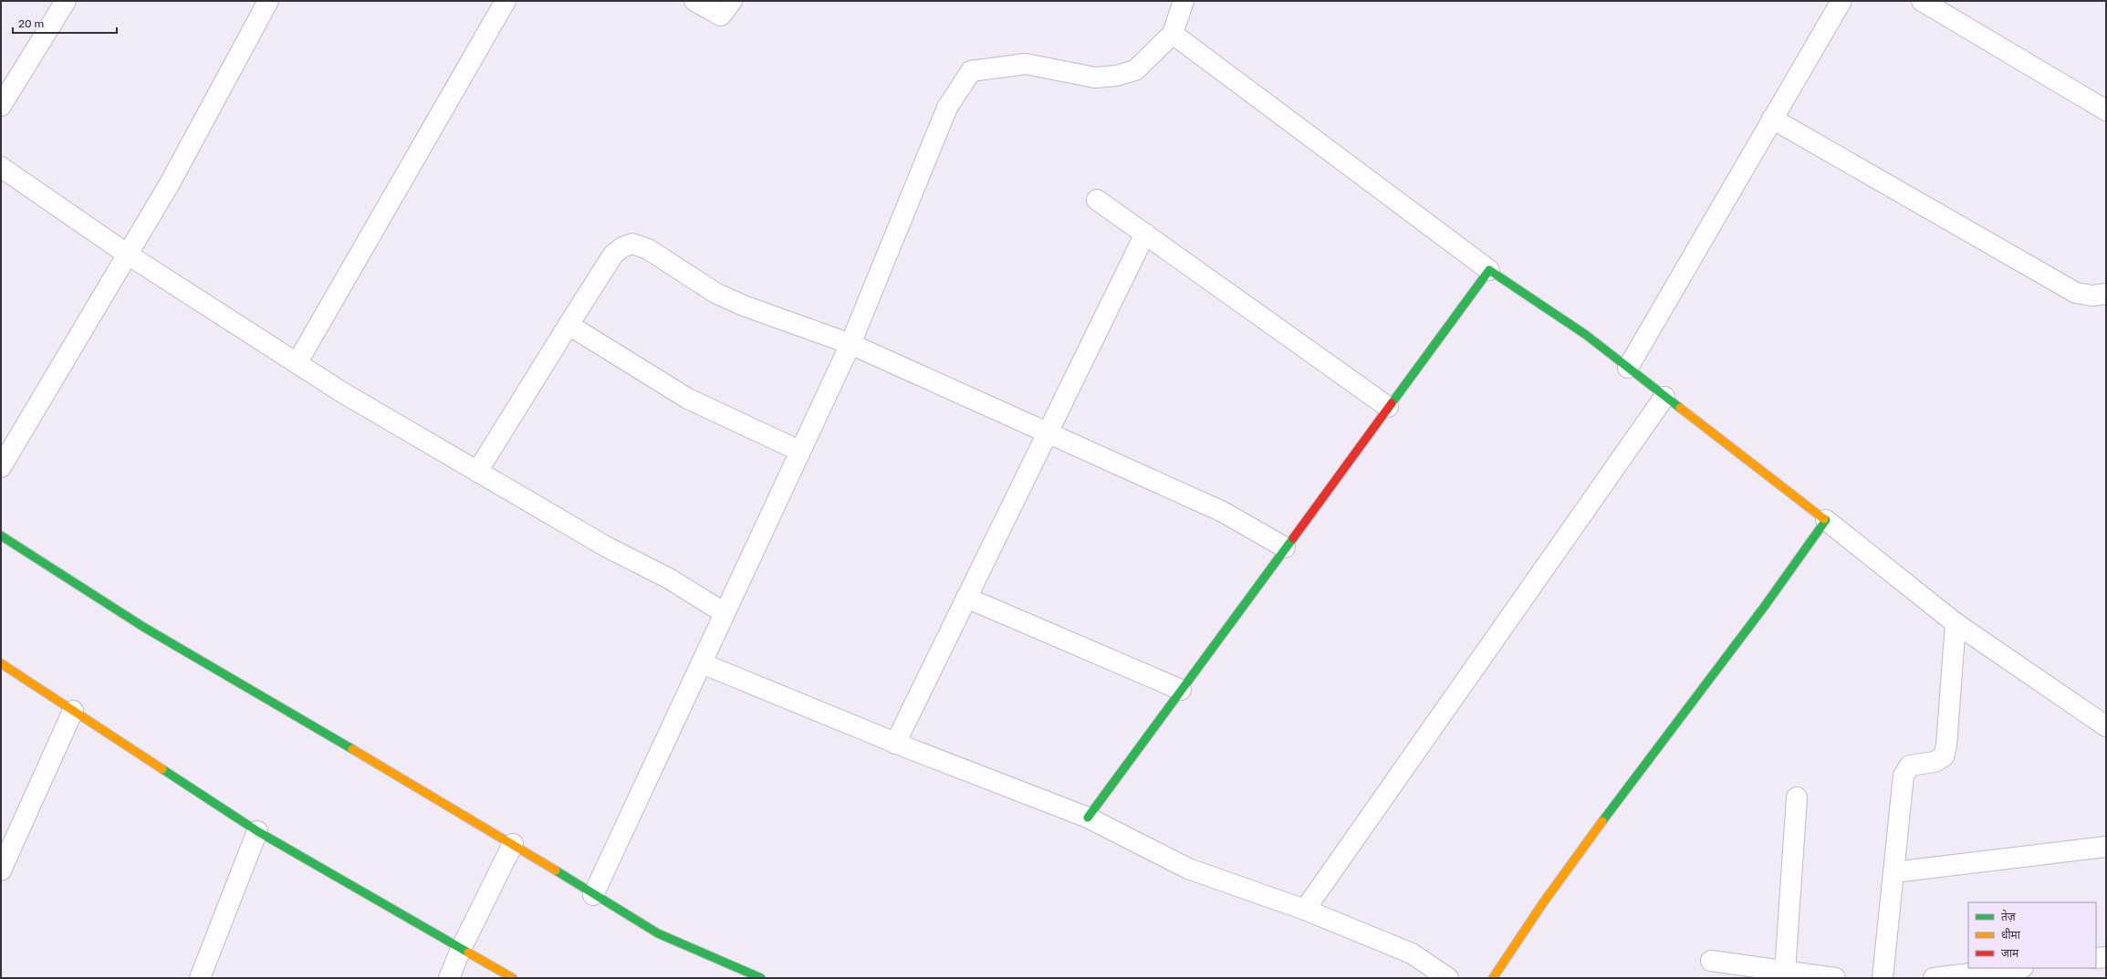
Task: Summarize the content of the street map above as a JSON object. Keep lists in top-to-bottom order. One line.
{"legend":["तेज़","धीमा","जाम"],"scale_bar":"20 m"}
